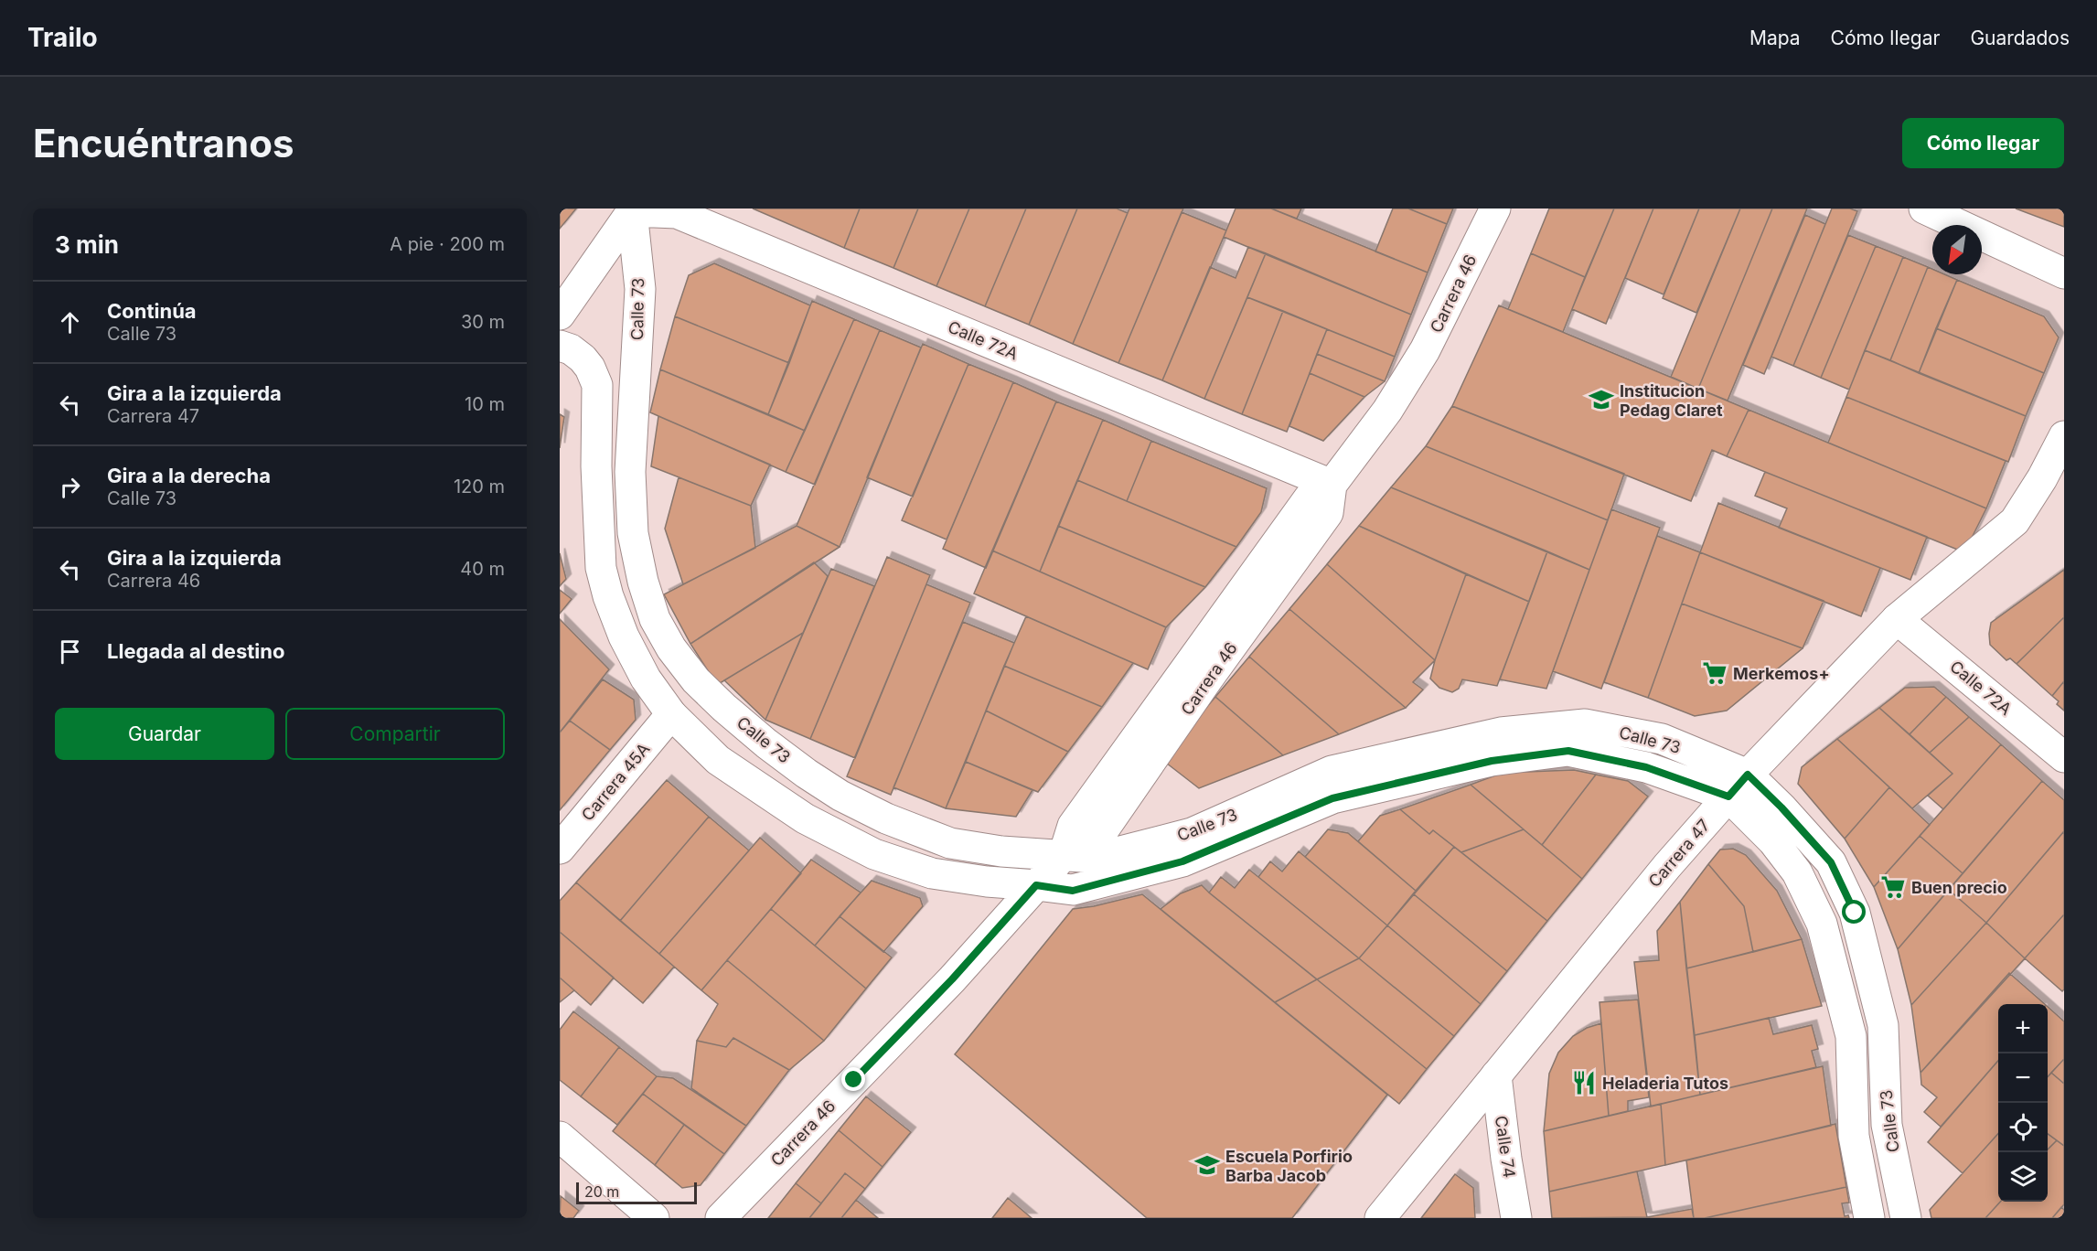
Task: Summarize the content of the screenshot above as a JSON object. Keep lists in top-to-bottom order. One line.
{"streets":{"street":["Carrera 46","Calle 73","Calle 72A","Carrera 45A","Carrera 47","Calle 74"]},"crossings":[["Carrera 46","Calle 73"],["Carrera 46","Calle 72A"],["Calle 73","Calle 72A"],["Calle 73","Carrera 45A"],["Calle 73","Carrera 47"],["Calle 72A","Carrera 47"],["Carrera 47","Calle 74"]],"places":{"school or university":["Institucion Pedag Claret","Escuela Porfirio Barba Jacob"],"supermarket":["Merkemos+","Buen precio"],"restaurant":["Heladeria Tutos"]},"scale_bar":"20 m","north":"bottom left","page":{"header":"Trailo","nav":["Mapa","Cómo llegar","Guardados"],"buttons":["Cómo llegar",["Guardar","Compartir"]],"title":"Encuéntranos","heading":["3 min","A pie · 200 m"],"list":[["Continúa","Calle 73","30 m"],["Gira a la izquierda","Carrera 47","10 m"],["Gira a la derecha","Calle 73","120 m"],["Gira a la izquierda","Carrera 46","40 m"],"Llegada al destino"],"map_buttons":["+","−"],"scale":"20 m"}}
